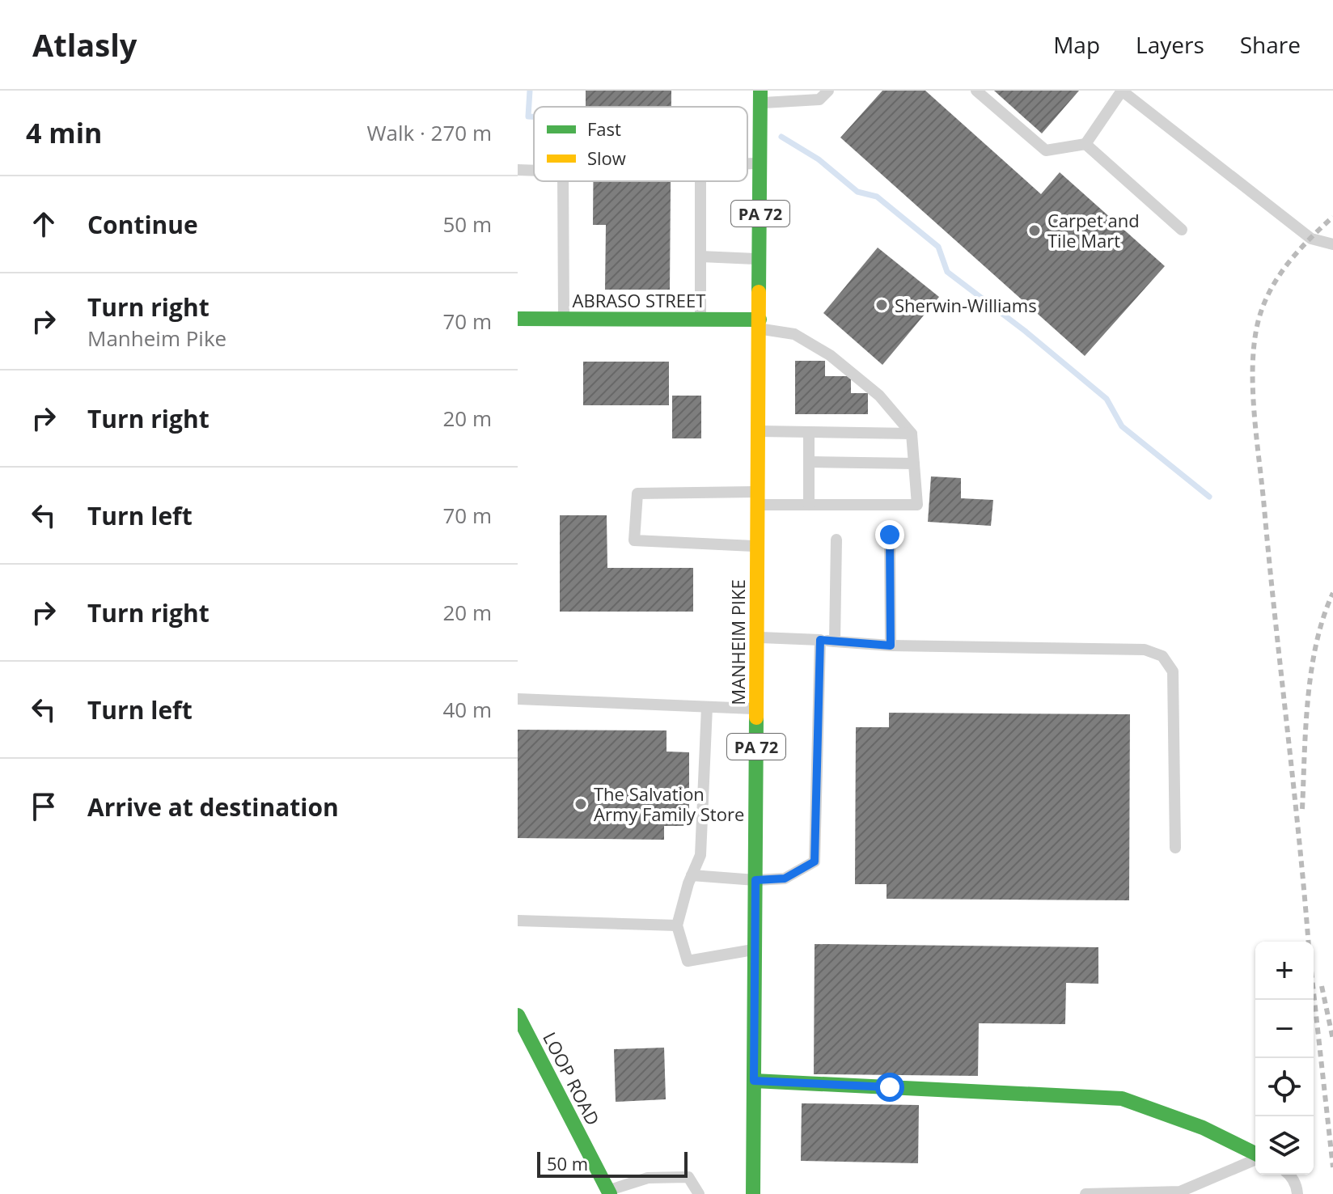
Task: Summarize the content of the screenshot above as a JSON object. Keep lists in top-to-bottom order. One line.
{"streets":{"main road":["PA 72","ABRASO STREET","MANHEIM PIKE","LOOP ROAD"]},"crossings":[["ABRASO STREET","MANHEIM PIKE"]],"places":["Carpet and Tile Mart","Sherwin-Williams","The Salvation Army Family Store"],"legend":["Fast","Slow"],"scale_bar":"50 m","page":{"header":"Atlasly","nav":["Map","Layers","Share"],"heading":["4 min","Walk · 270 m"],"list":[["Continue","50 m"],["Turn right","Manheim Pike","70 m"],["Turn right","20 m"],["Turn left","70 m"],["Turn right","20 m"],["Turn left","40 m"],"Arrive at destination"],"map_buttons":["+","−"],"scale":"50 m"}}
